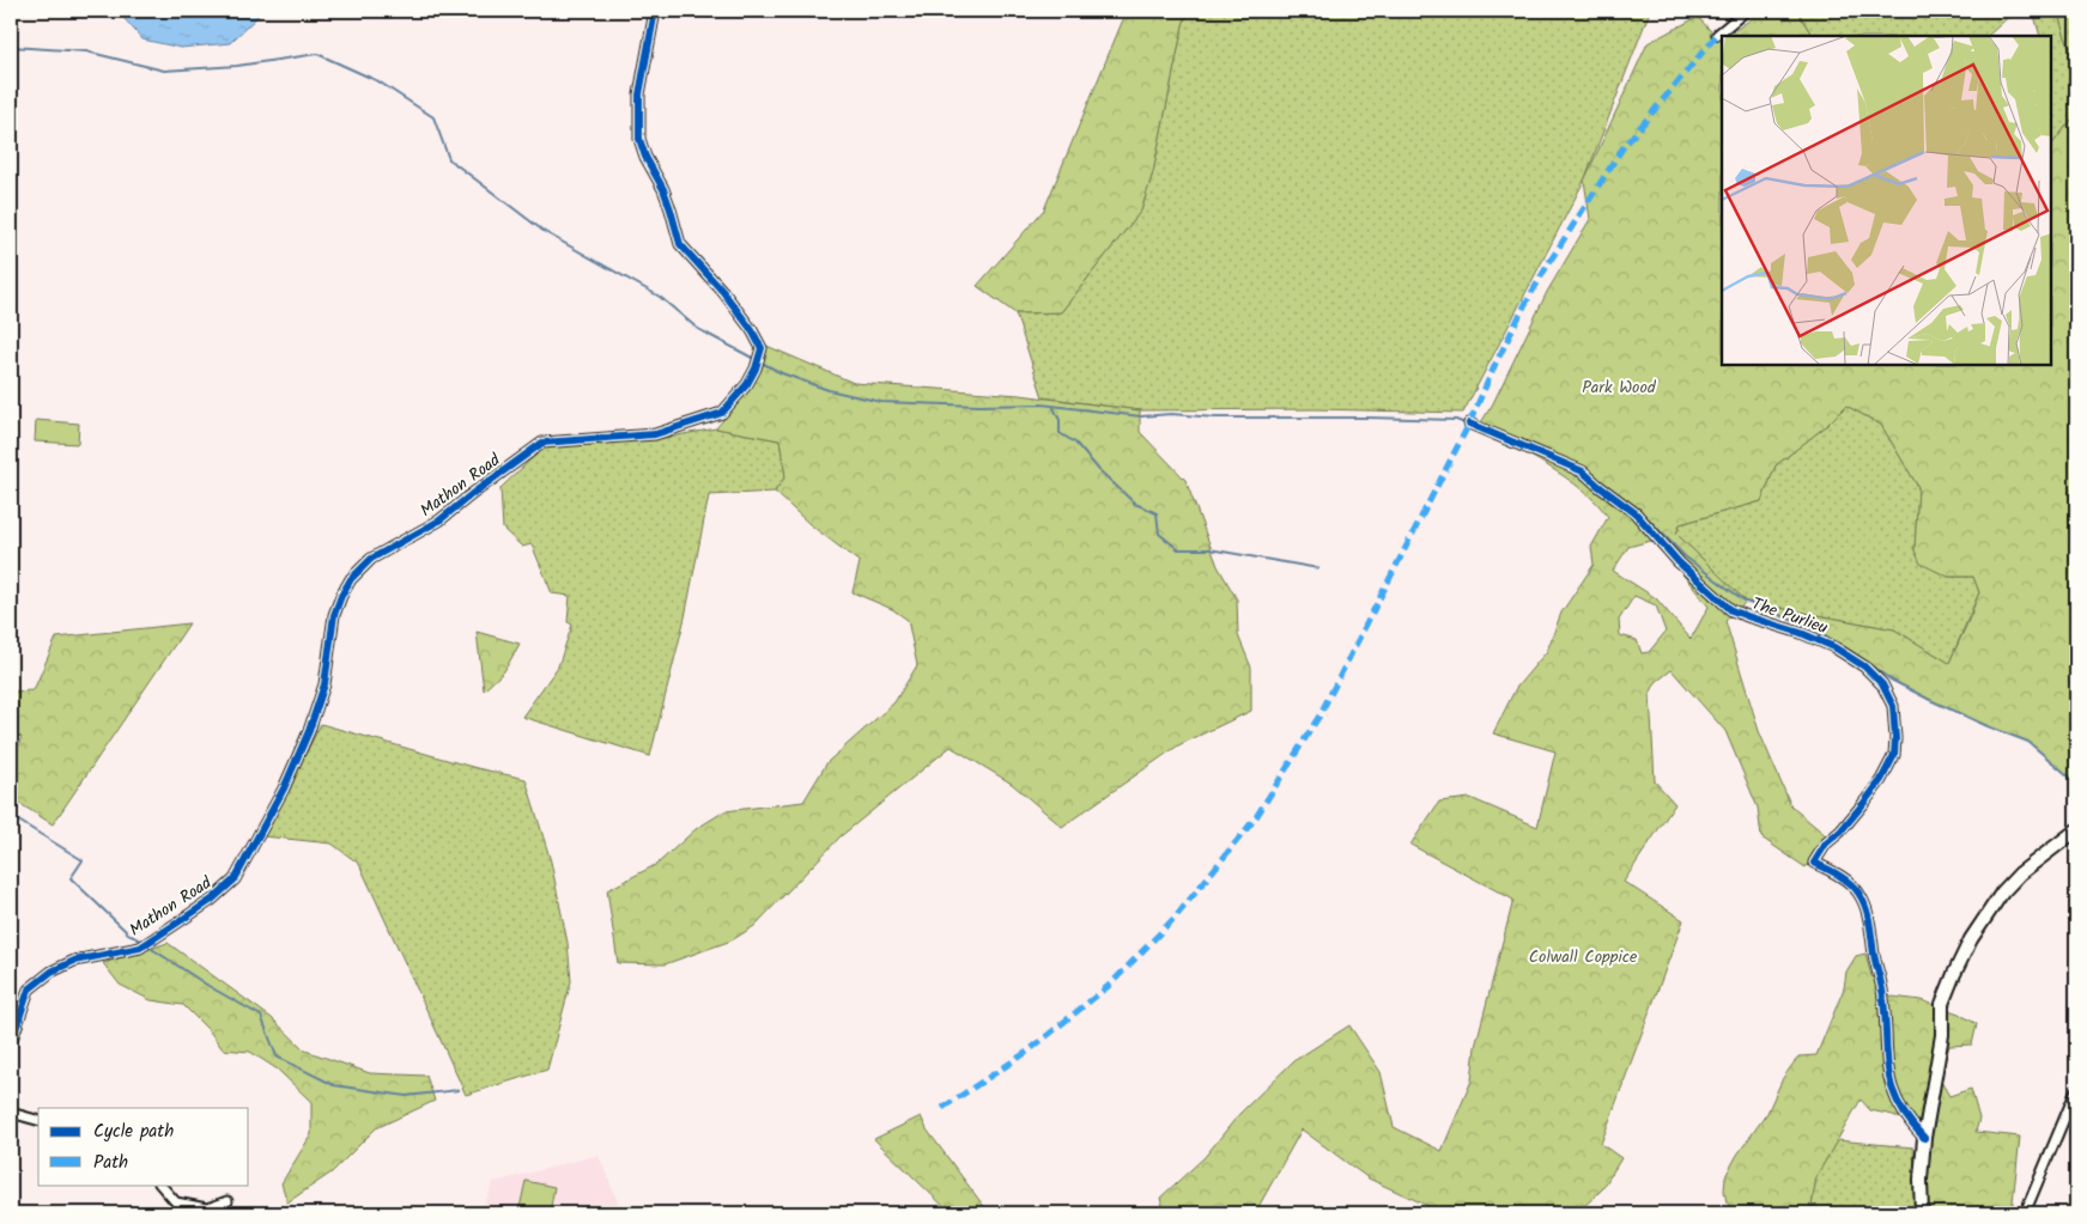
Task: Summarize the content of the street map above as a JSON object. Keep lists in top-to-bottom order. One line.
{"streets":{"street":["Mathon Road","The Purlieu"]},"parks":["Park Wood","Colwall Coppice"],"legend":["Cycle path","Path"]}
